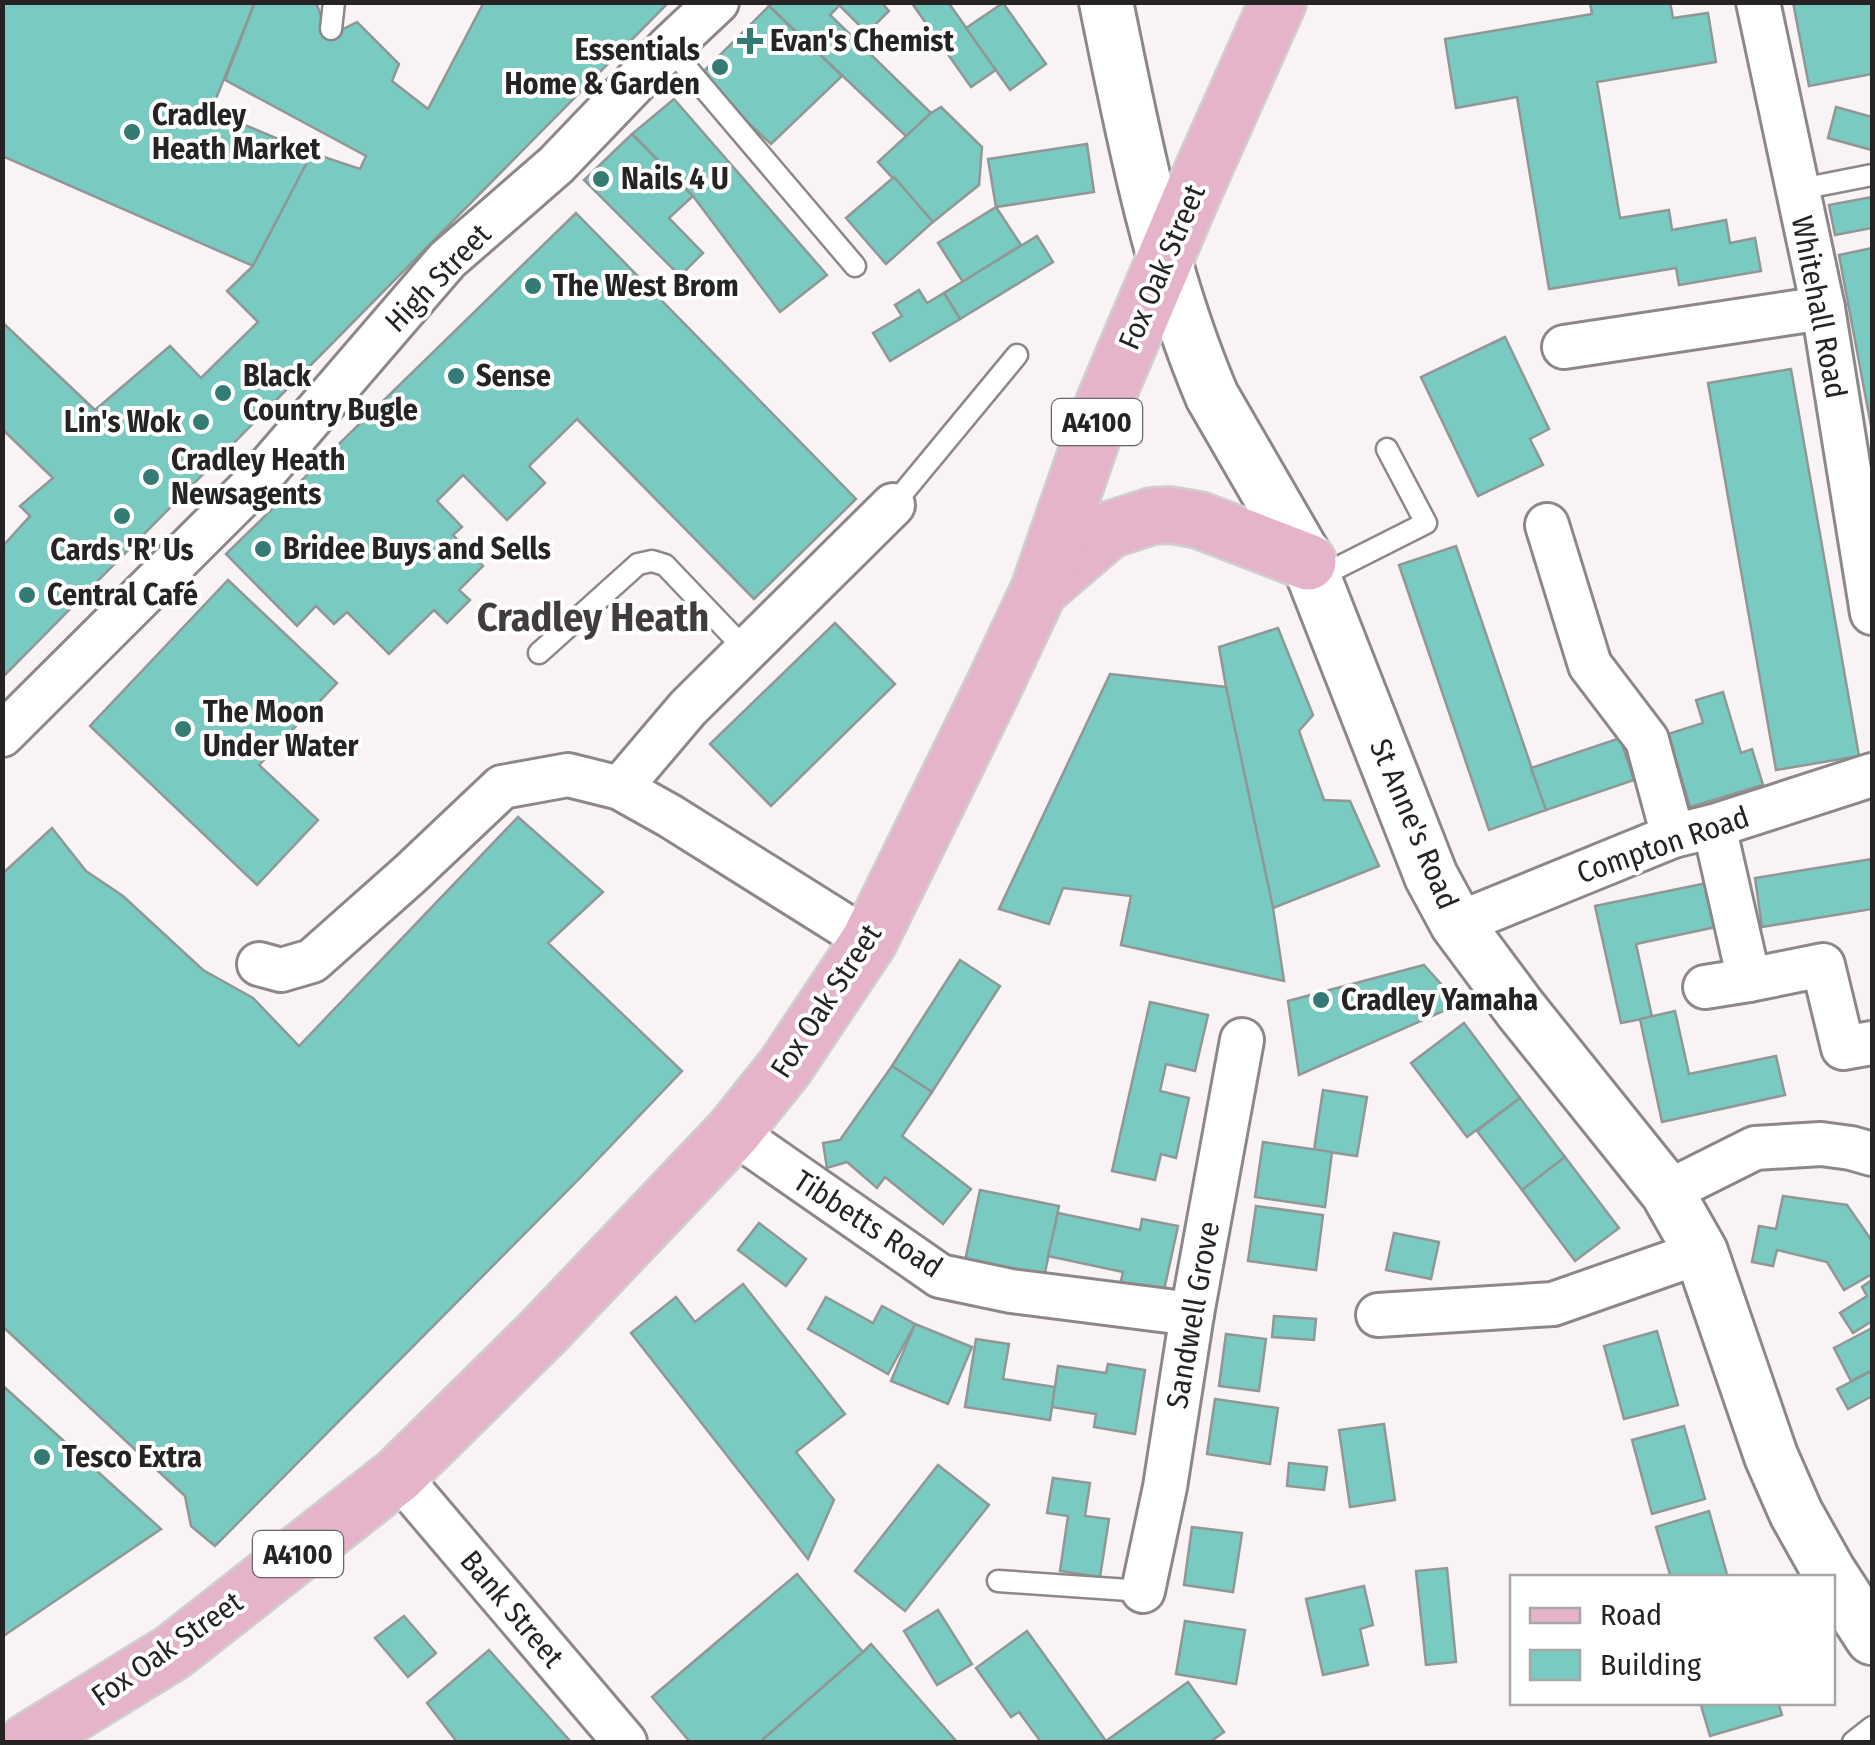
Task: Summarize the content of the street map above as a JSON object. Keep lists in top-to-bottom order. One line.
{"streets":{"main road":["Fox Oak Street","A4100"],"street":["High Street","Whitehall Road","St Anne's Road","Compton Road","Tibbetts Road","Sandwell Grove","Bank Street"]},"crossings":[["Fox Oak Street","St Anne's Road"],["Fox Oak Street","Tibbetts Road"],["Fox Oak Street","Bank Street"],["St Anne's Road","Compton Road"],["Tibbetts Road","Sandwell Grove"]],"districts":["Cradley Heath"],"places":{"health":["Evan's Chemist"],"other":["Essentials Home & Garden","Cradley Heath Market","Nails 4 U","The West Brom","Sense","Black Country Bugle","Lin's Wok","Cradley Heath Newsagents","Cards 'R' Us","Bridee Buys and Sells","Central Café","The Moon Under Water","Cradley Yamaha","Tesco Extra"]},"legend":["Road","Building"]}
